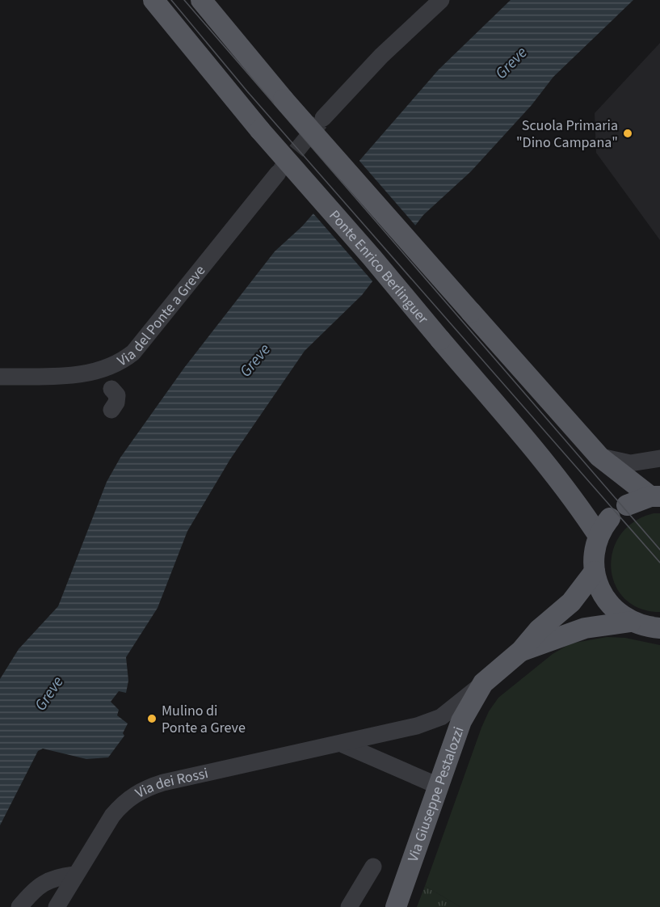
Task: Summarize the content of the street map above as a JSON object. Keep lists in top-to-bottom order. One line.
{"streets":{"main road":["Ponte Enrico Berlinguer","Via Giuseppe Pestalozzi"],"street":["Via del Ponte a Greve","Via dei Rossi"]},"crossings":[["Via dei Rossi","Via Giuseppe Pestalozzi"]],"water":["Greve"],"places":["Scuola Primaria \"Dino Campana\"","Mulino di Ponte a Greve"]}
